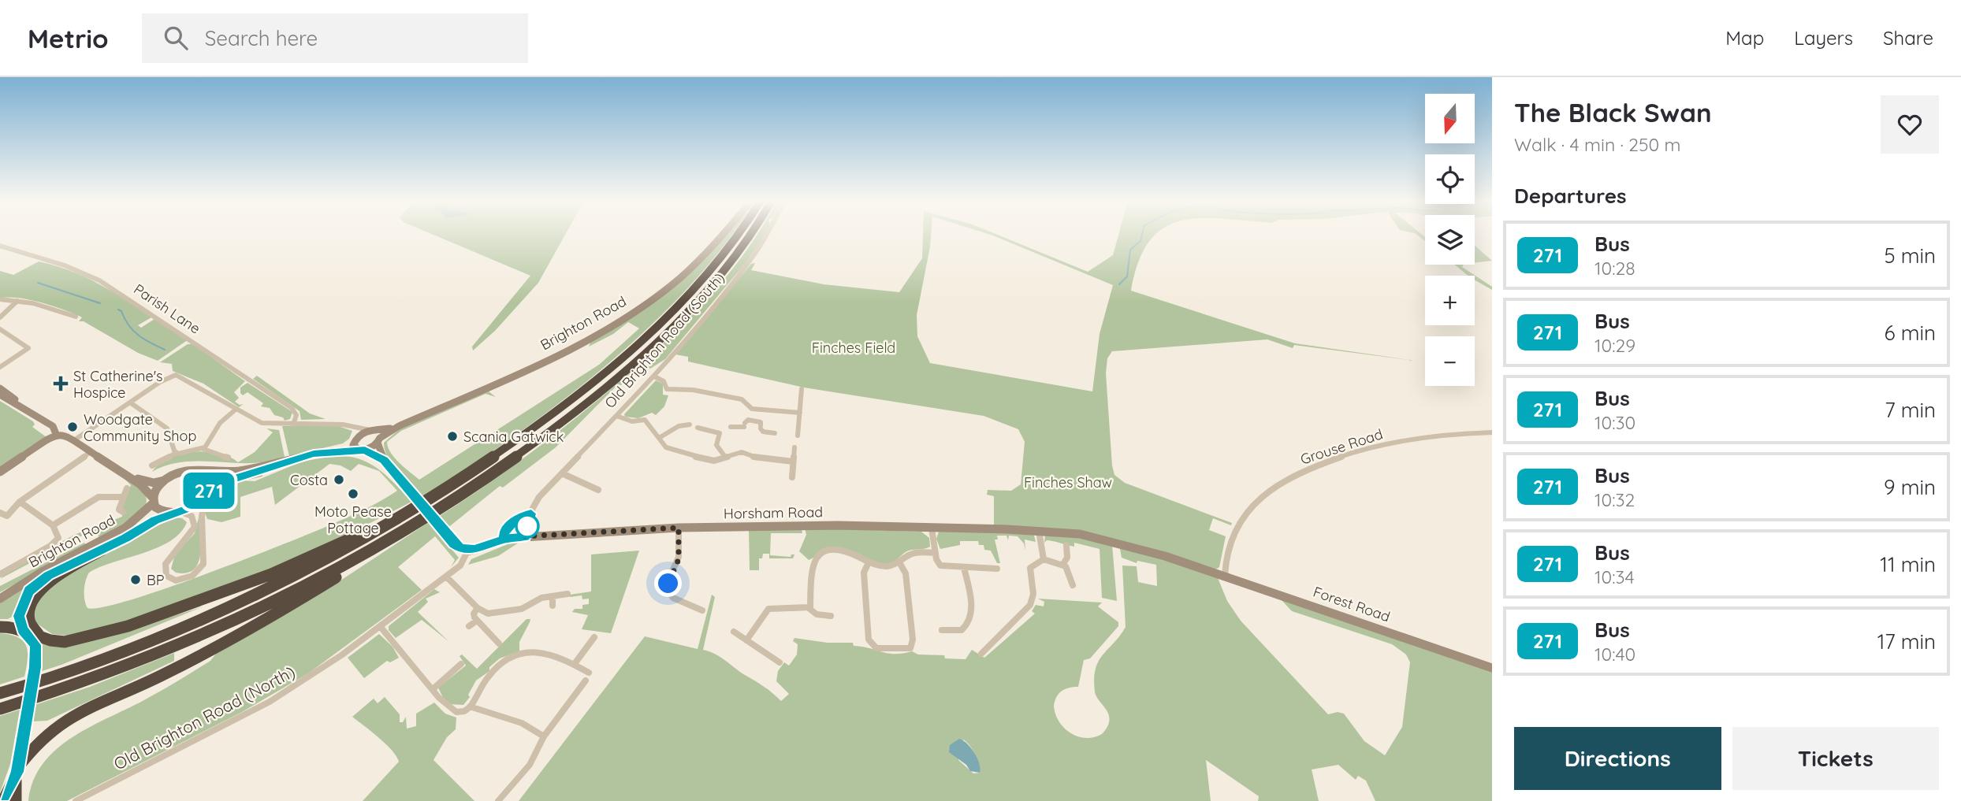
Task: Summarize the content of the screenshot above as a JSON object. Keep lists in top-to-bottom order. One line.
{"streets":{"street":["Parish Lane","Brighton Road","Old Brighton Road (South)","Grouse Road","Horsham Road","Forest Road","Old Brighton Road (North)"]},"crossings":[["Old Brighton Road (South)","Horsham Road"],["Grouse Road","Forest Road"],["Horsham Road","Forest Road"],["Horsham Road","Old Brighton Road (North)"]],"parks":["Finches Field","Finches Shaw"],"places":{"health":["St Catherine's Hospice"],"other":["Woodgate Community Shop","Scania Gatwick","Costa","Moto Pease Pottage","BP"]},"lines":["bus line 271"],"north":"bottom","page":{"header":"Metrio","search":"Search here","nav":["Map","Layers","Share"],"on_map":"271","heading":[["The Black Swan","Walk · 4 min · 250 m"],"Departures"],"map_buttons":["+","−"],"list":[{"mark":"271","name":"Bus","note":"10:28","value":"5 min"},{"mark":"271","name":"Bus","note":"10:29","value":"6 min"},{"mark":"271","name":"Bus","note":"10:30","value":"7 min"},{"mark":"271","name":"Bus","note":"10:32","value":"9 min"},{"mark":"271","name":"Bus","note":"10:34","value":"11 min"},{"mark":"271","name":"Bus","note":"10:40","value":"17 min"}],"buttons":["Directions","Tickets"]}}
